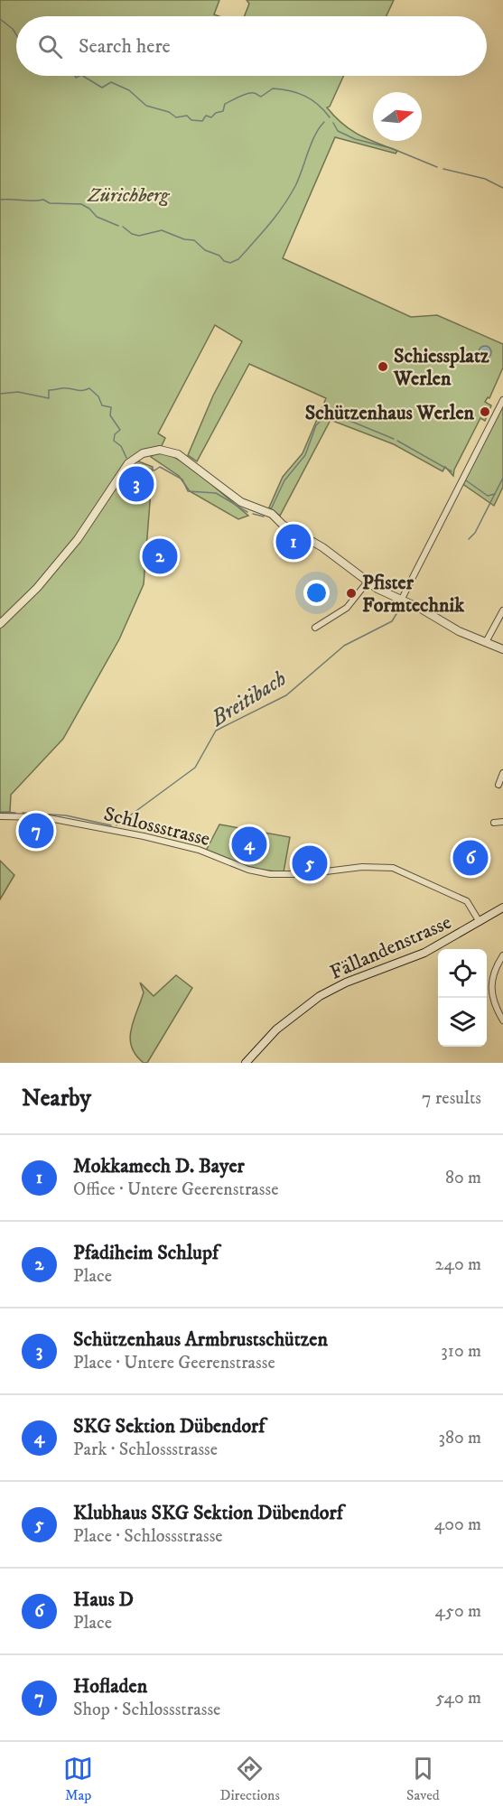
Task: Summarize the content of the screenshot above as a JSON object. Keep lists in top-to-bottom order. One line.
{"streets":{"main road":["Fällandenstrasse"],"street":["Schlossstrasse"]},"crossings":[["Schlossstrasse","Fällandenstrasse"]],"water":["Breitibach"],"parks":["Zürichberg"],"places":["Schiessplatz Werlen","Schützenhaus Werlen","Pfister Formtechnik"],"north":"right","page":{"search":"Search here","pins":["3","1","2","7","4","6","5"],"heading":["Nearby","7 results"],"list":[{"mark":"1","name":"Mokkamech D. Bayer","note":"Office · Untere Geerenstrasse","value":"80 m"},{"mark":"2","name":"Pfadiheim Schlupf","note":"Place","value":"240 m"},{"mark":"3","name":"Schützenhaus Armbrustschützen","note":"Place · Untere Geerenstrasse","value":"310 m"},{"mark":"4","name":"SKG Sektion Dübendorf","note":"Park · Schlossstrasse","value":"380 m"},{"mark":"5","name":"Klubhaus SKG Sektion Dübendorf","note":"Place · Schlossstrasse","value":"400 m"},{"mark":"6","name":"Haus D","note":"Place","value":"450 m"},{"mark":"7","name":"Hofladen","note":"Shop · Schlossstrasse","value":"540 m"}],"nav":["Map","Directions","Saved"]}}
